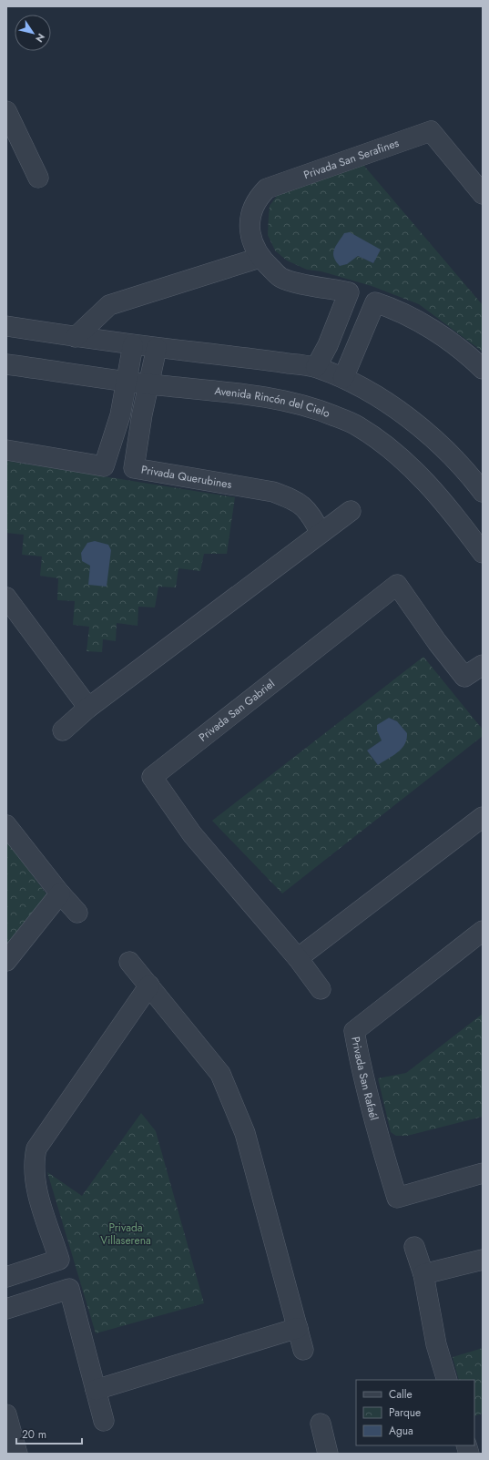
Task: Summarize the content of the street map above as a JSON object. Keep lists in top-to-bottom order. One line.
{"streets":{"street":["Privada San Serafines","Avenida Rincón del Cielo","Privada Querubines","Privada San Gabriel","Privada San Rafaél"]},"crossings":[["Avenida Rincón del Cielo","Privada Querubines"]],"parks":["Privada Villaserena"],"legend":["Calle","Parque","Agua"],"scale_bar":"20 m","north":"bottom right"}
